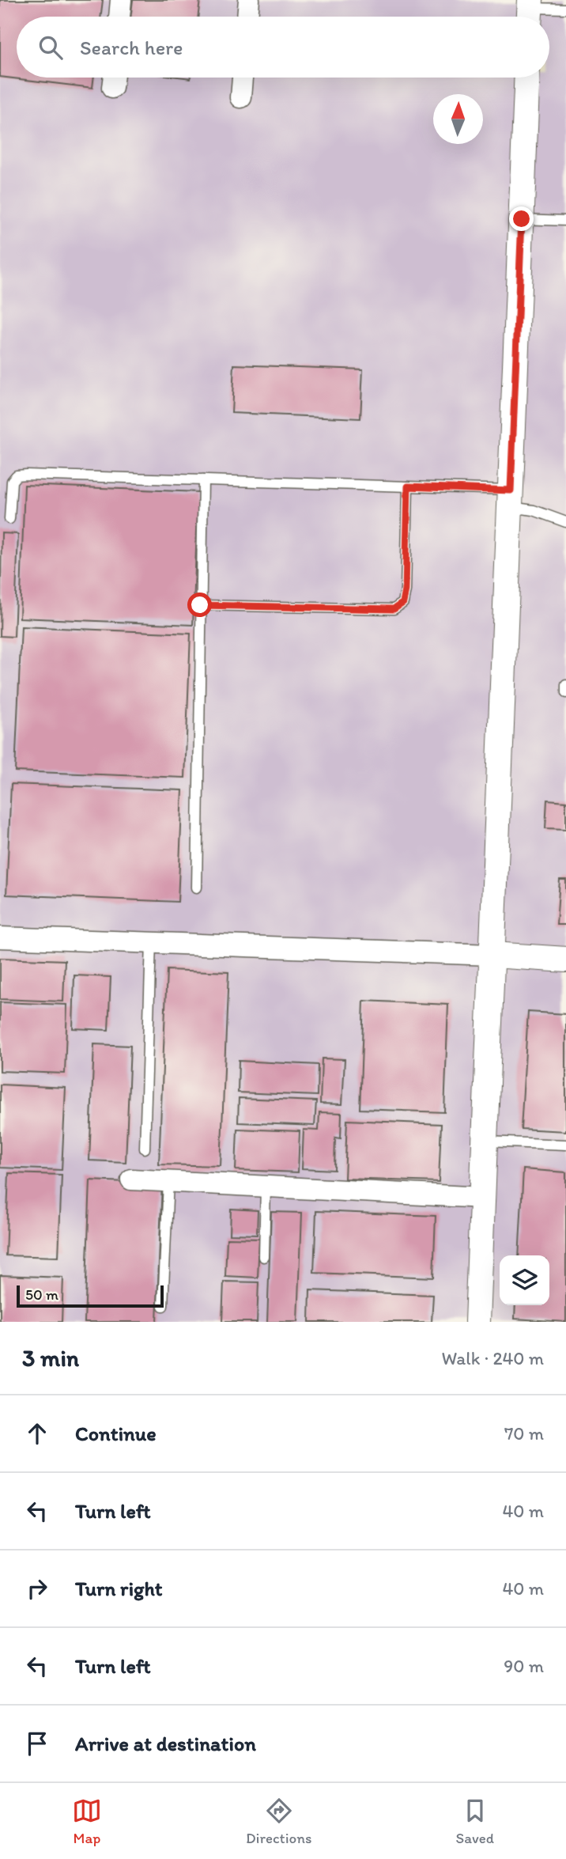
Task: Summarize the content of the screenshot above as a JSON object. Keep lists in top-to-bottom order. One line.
{"scale_bar":"50 m","north":"top","page":{"search":"Search here","scale":"50 m","heading":["3 min","Walk · 240 m"],"list":[["Continue","70 m"],["Turn left","40 m"],["Turn right","40 m"],["Turn left","90 m"],"Arrive at destination"],"nav":["Map","Directions","Saved"]}}
